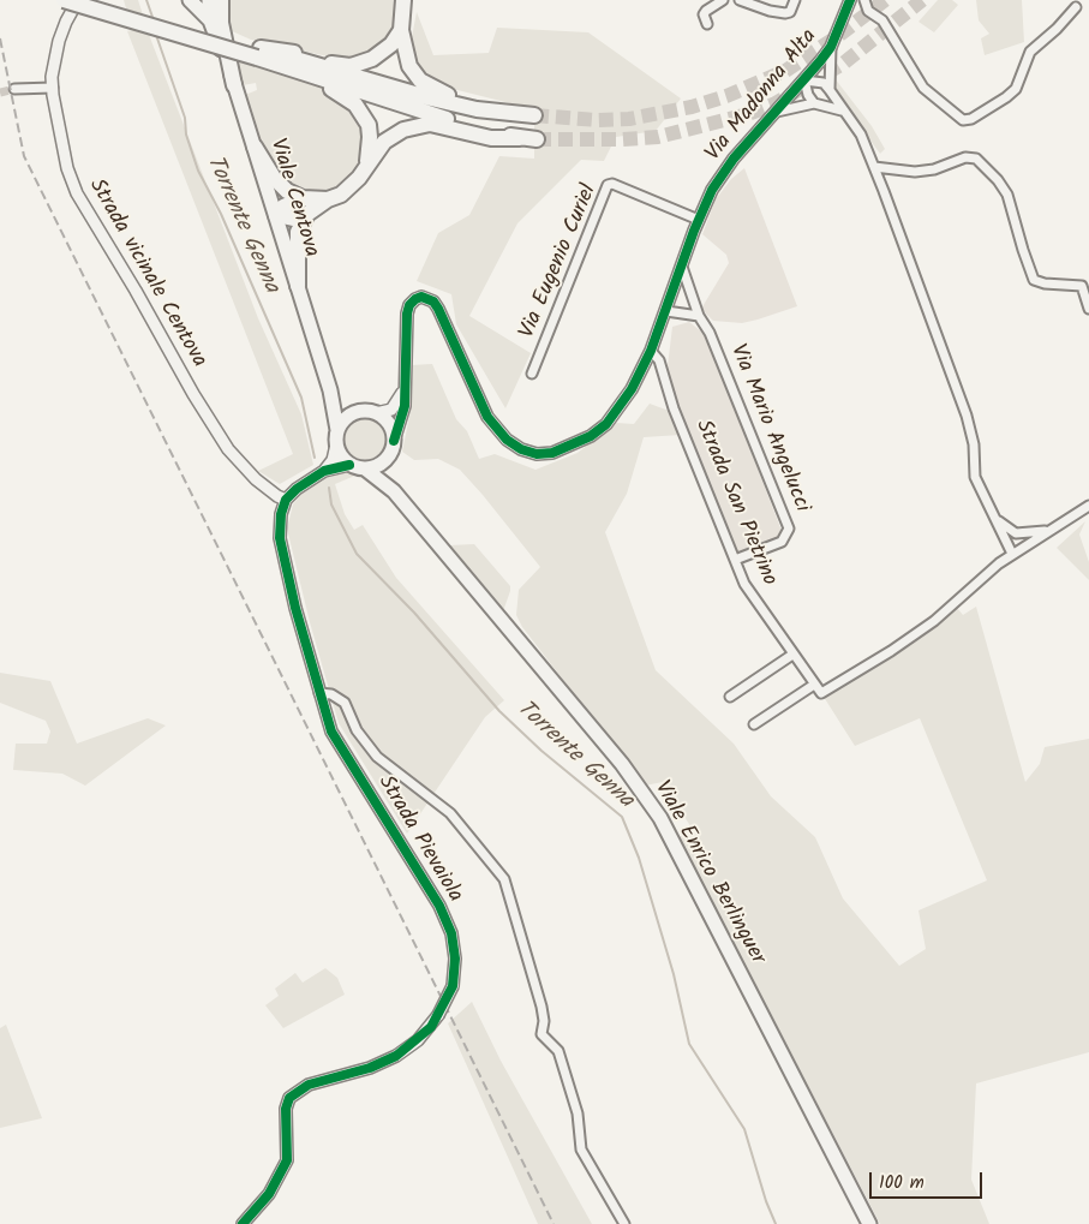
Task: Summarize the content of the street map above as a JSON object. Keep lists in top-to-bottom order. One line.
{"streets":{"main road":["Viale Centova","Viale Enrico Berlinguer"],"street":["Via Madonna Alta","Via Eugenio Curiel","Strada vicinale Centova","Via Mario Angelucci","Strada San Pietrino","Strada Pievaiola"]},"crossings":[["Via Madonna Alta","Via Eugenio Curiel"],["Via Madonna Alta","Via Mario Angelucci"],["Via Madonna Alta","Strada San Pietrino"],["Viale Centova","Viale Enrico Berlinguer"],["Strada vicinale Centova","Strada Pievaiola"],["Via Mario Angelucci","Strada San Pietrino"]],"water":["Torrente Genna"],"scale_bar":"100 m"}
